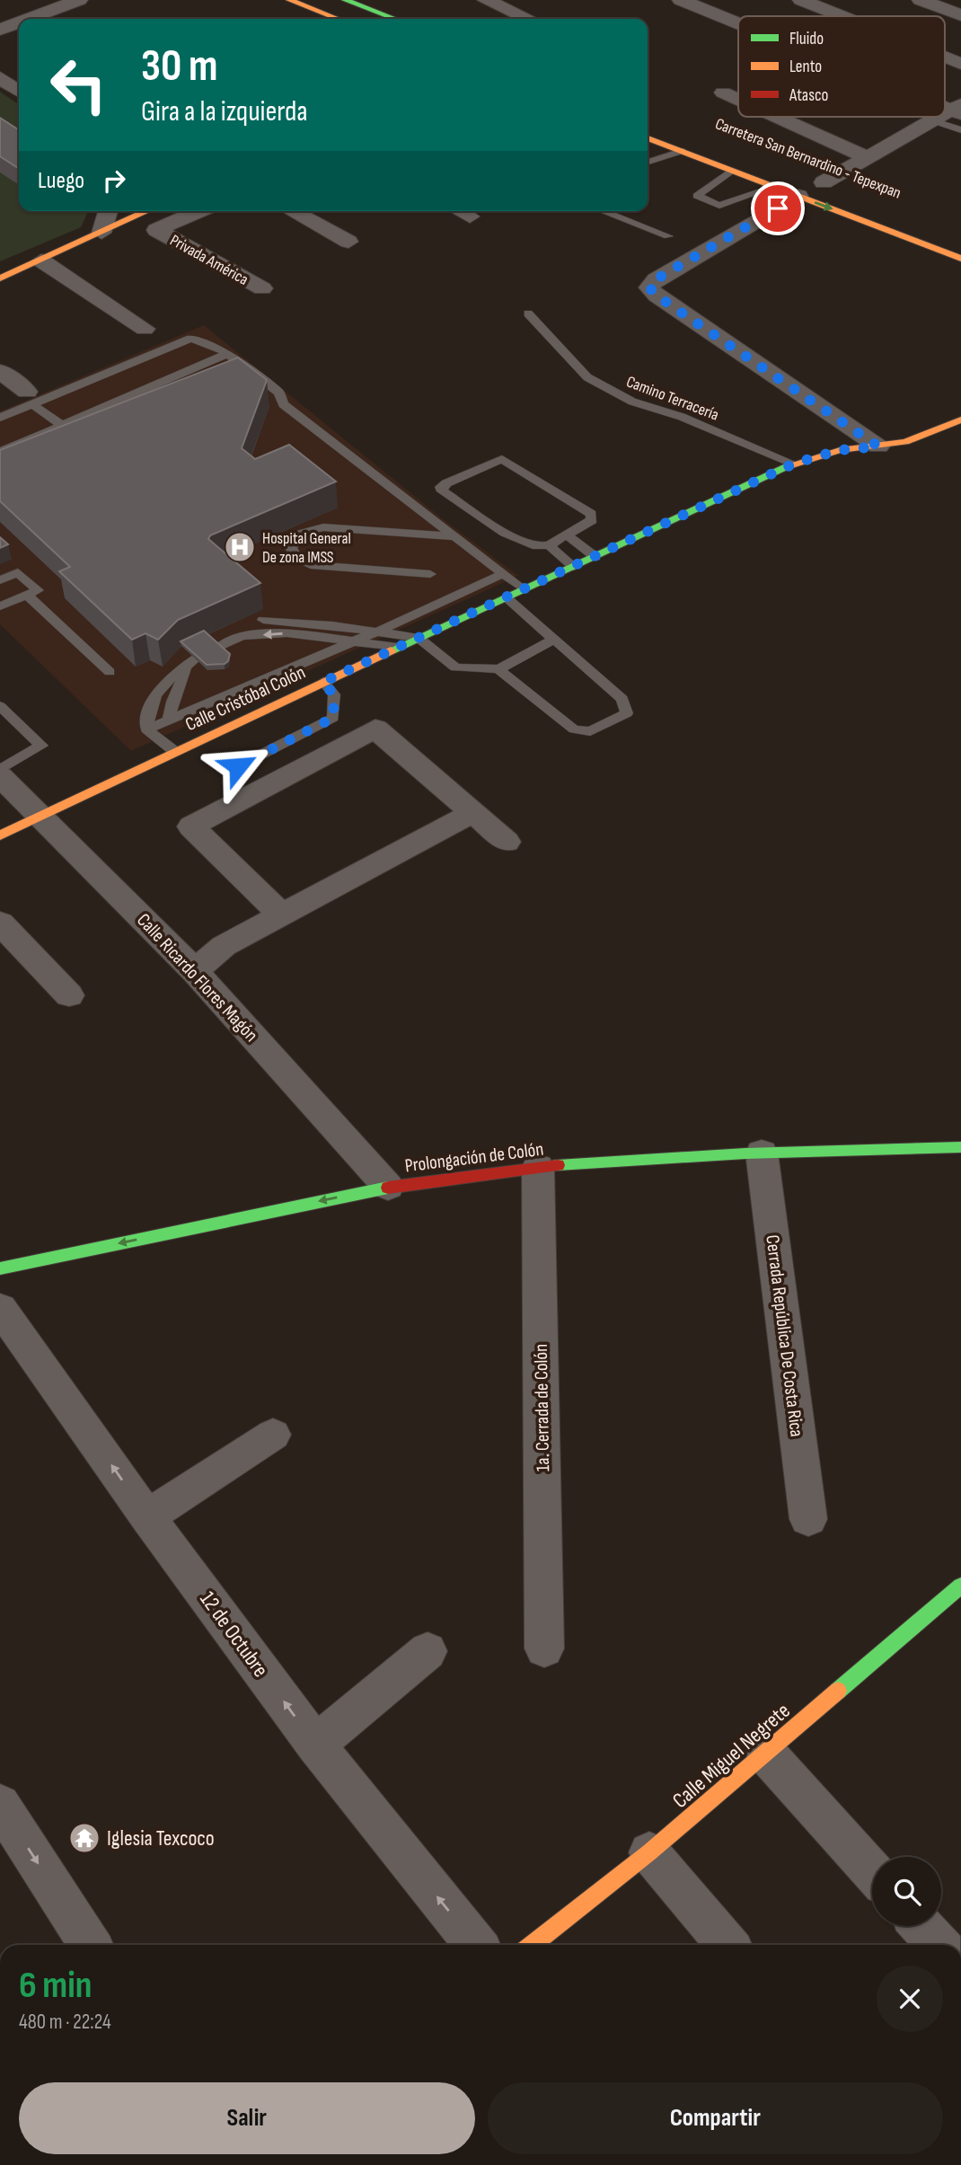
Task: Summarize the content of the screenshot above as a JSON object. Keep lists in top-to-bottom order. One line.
{"streets":{"main road":["Carretera San Bernardino - Tepexpan","Calle Cristóbal Colón","Prolongación de Colón","Calle Miguel Negrete"],"street":["Privada América","Calle Ricardo Flores Magón","Cerrada República De Costa Rica","1a. Cerrada de Colón","12 de Octubre"],"lane":["Camino Terracería"]},"crossings":[["Camino Terracería","Calle Cristóbal Colón"],["Calle Cristóbal Colón","Calle Ricardo Flores Magón"],["Calle Ricardo Flores Magón","Prolongación de Colón"],["Prolongación de Colón","Cerrada República De Costa Rica"],["Prolongación de Colón","1a. Cerrada de Colón"]],"one_way":["Prolongación de Colón","12 de Octubre"],"places":{"hospital":["Hospital General De zona IMSS"],"temple":["Iglesia Texcoco"]},"legend":["Fluido","Lento","Atasco"],"page":{"turn":["30 m","Gira a la izquierda"],"then":"Luego","heading":["6 min","480 m · 22:24"],"buttons":["Salir","Compartir"]}}
